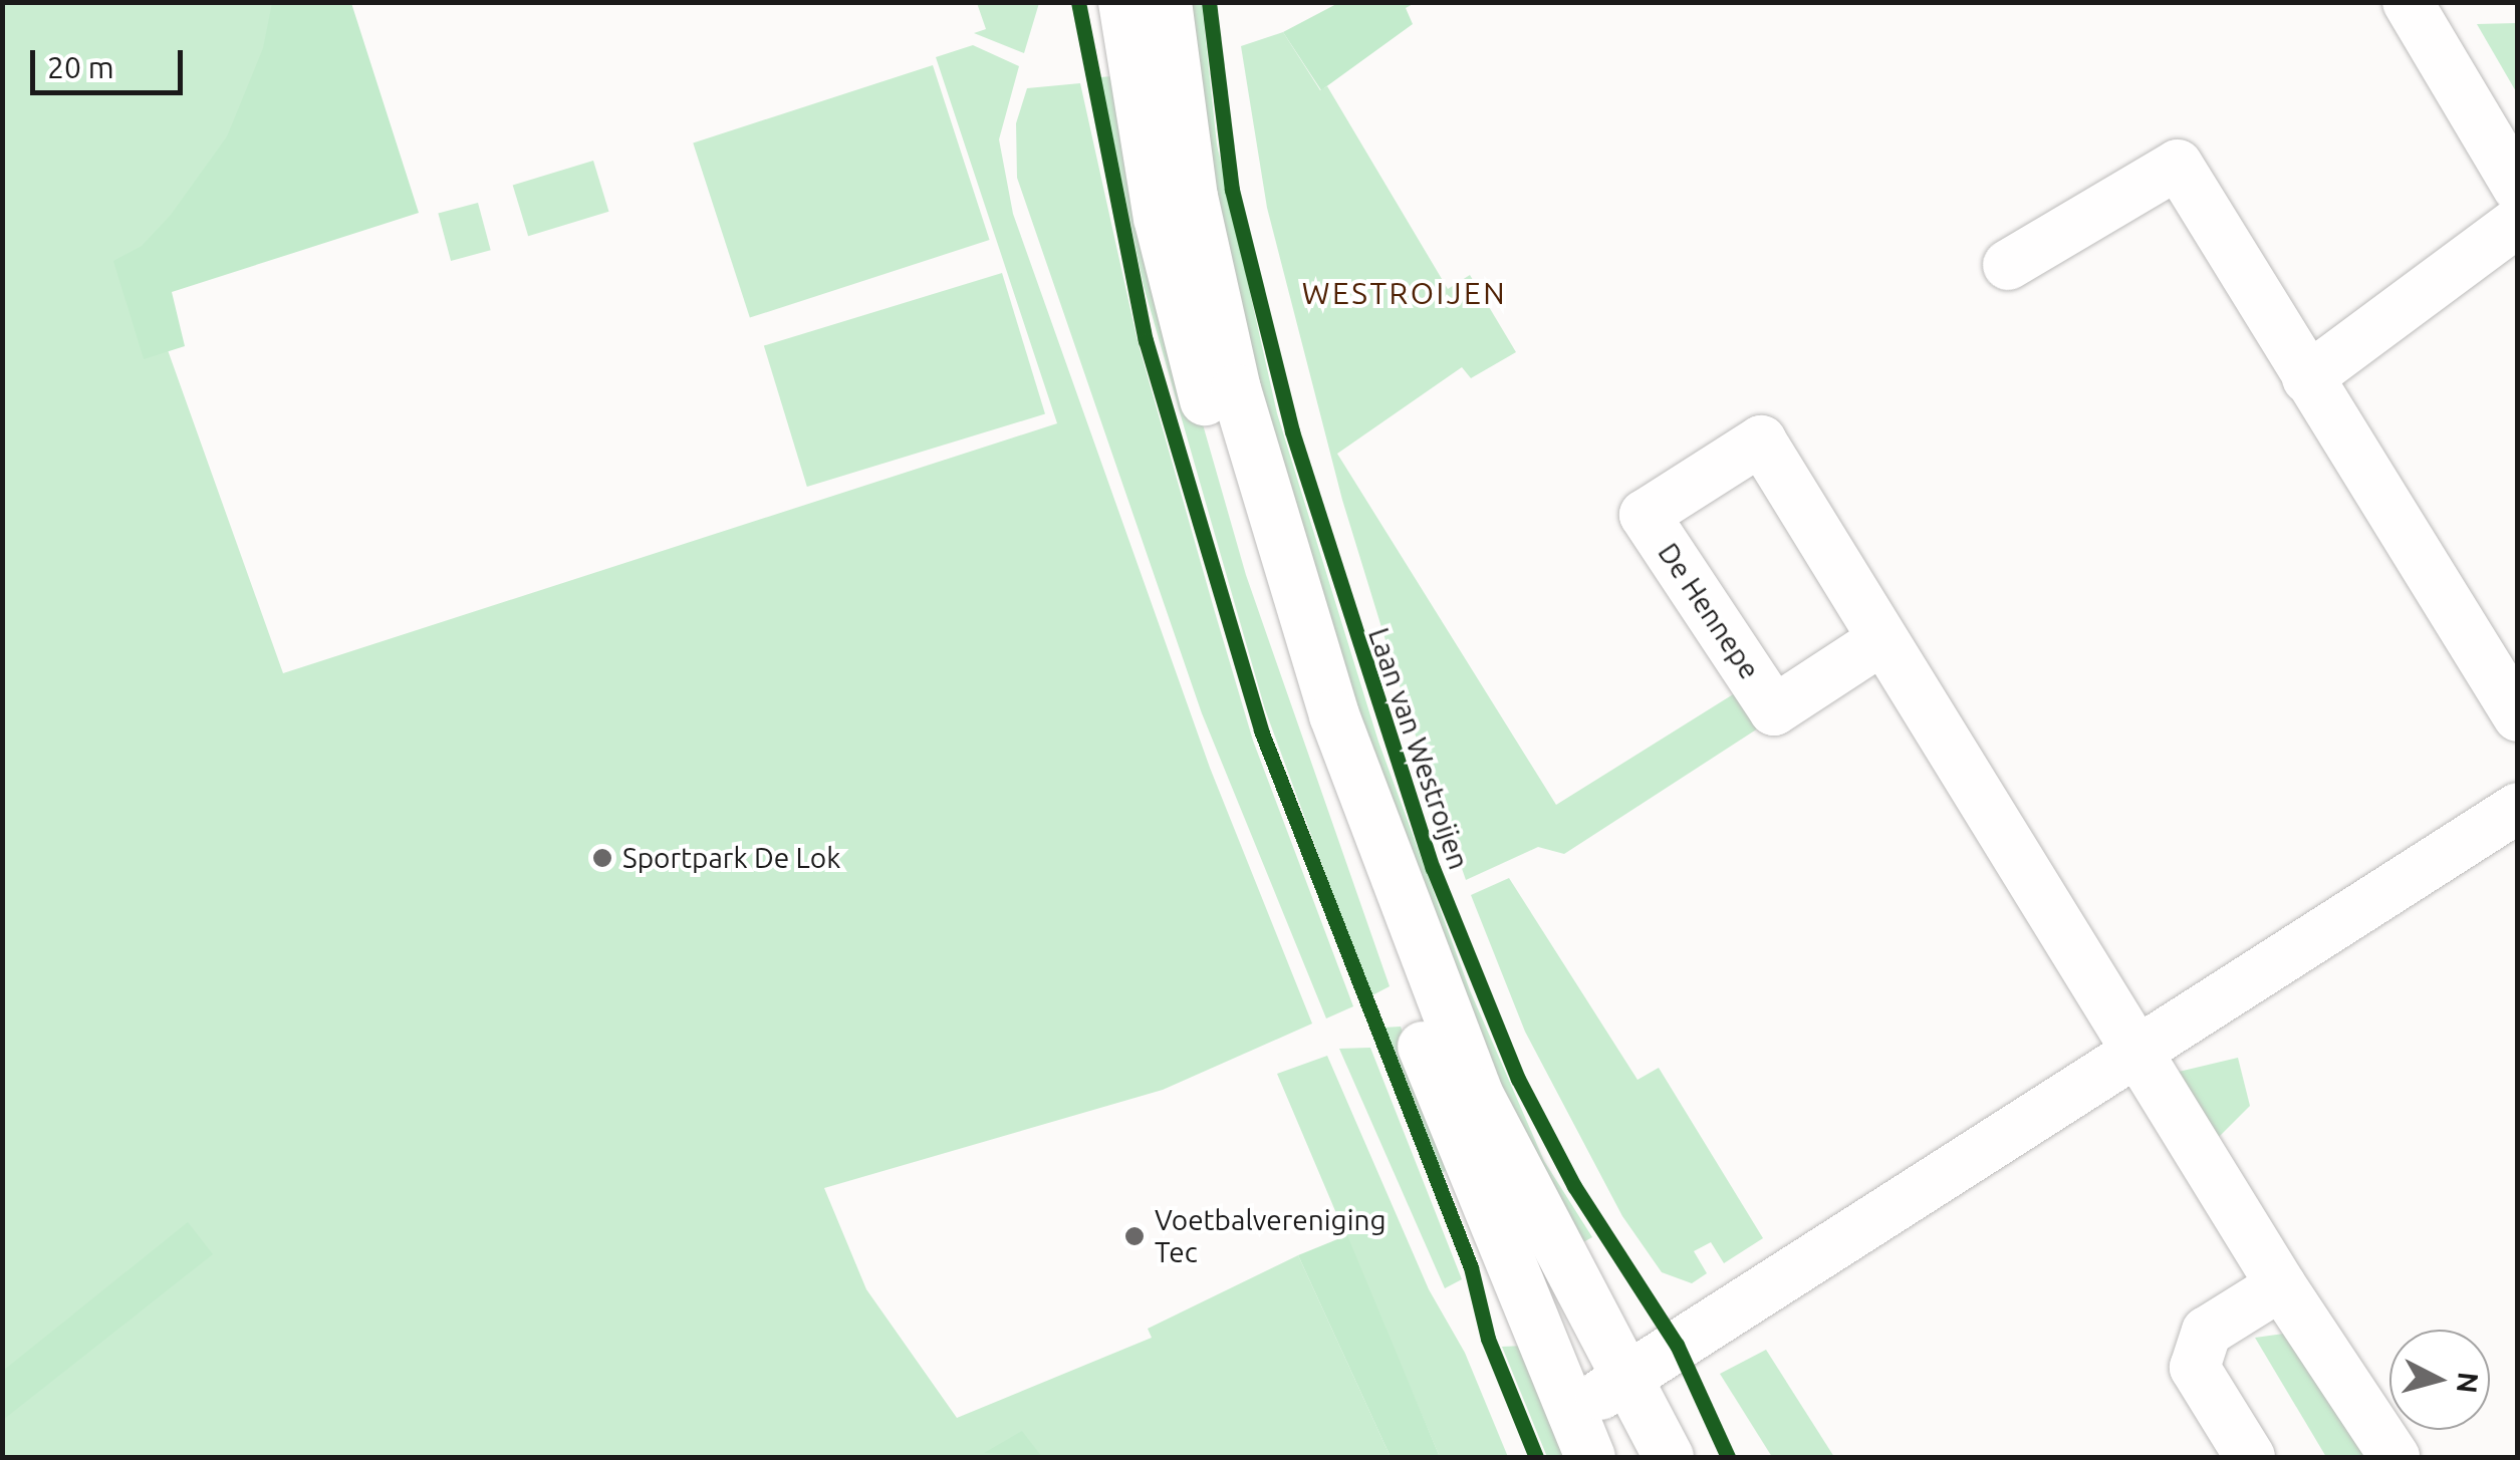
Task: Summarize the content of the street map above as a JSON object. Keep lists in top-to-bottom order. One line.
{"streets":{"street":["De Hennepe"],"cycle path":["Laan van Westroijen"]},"districts":["WESTROIJEN"],"places":["Sportpark De Lok","Voetbalvereniging Tec"],"scale_bar":"20 m","north":"right"}
